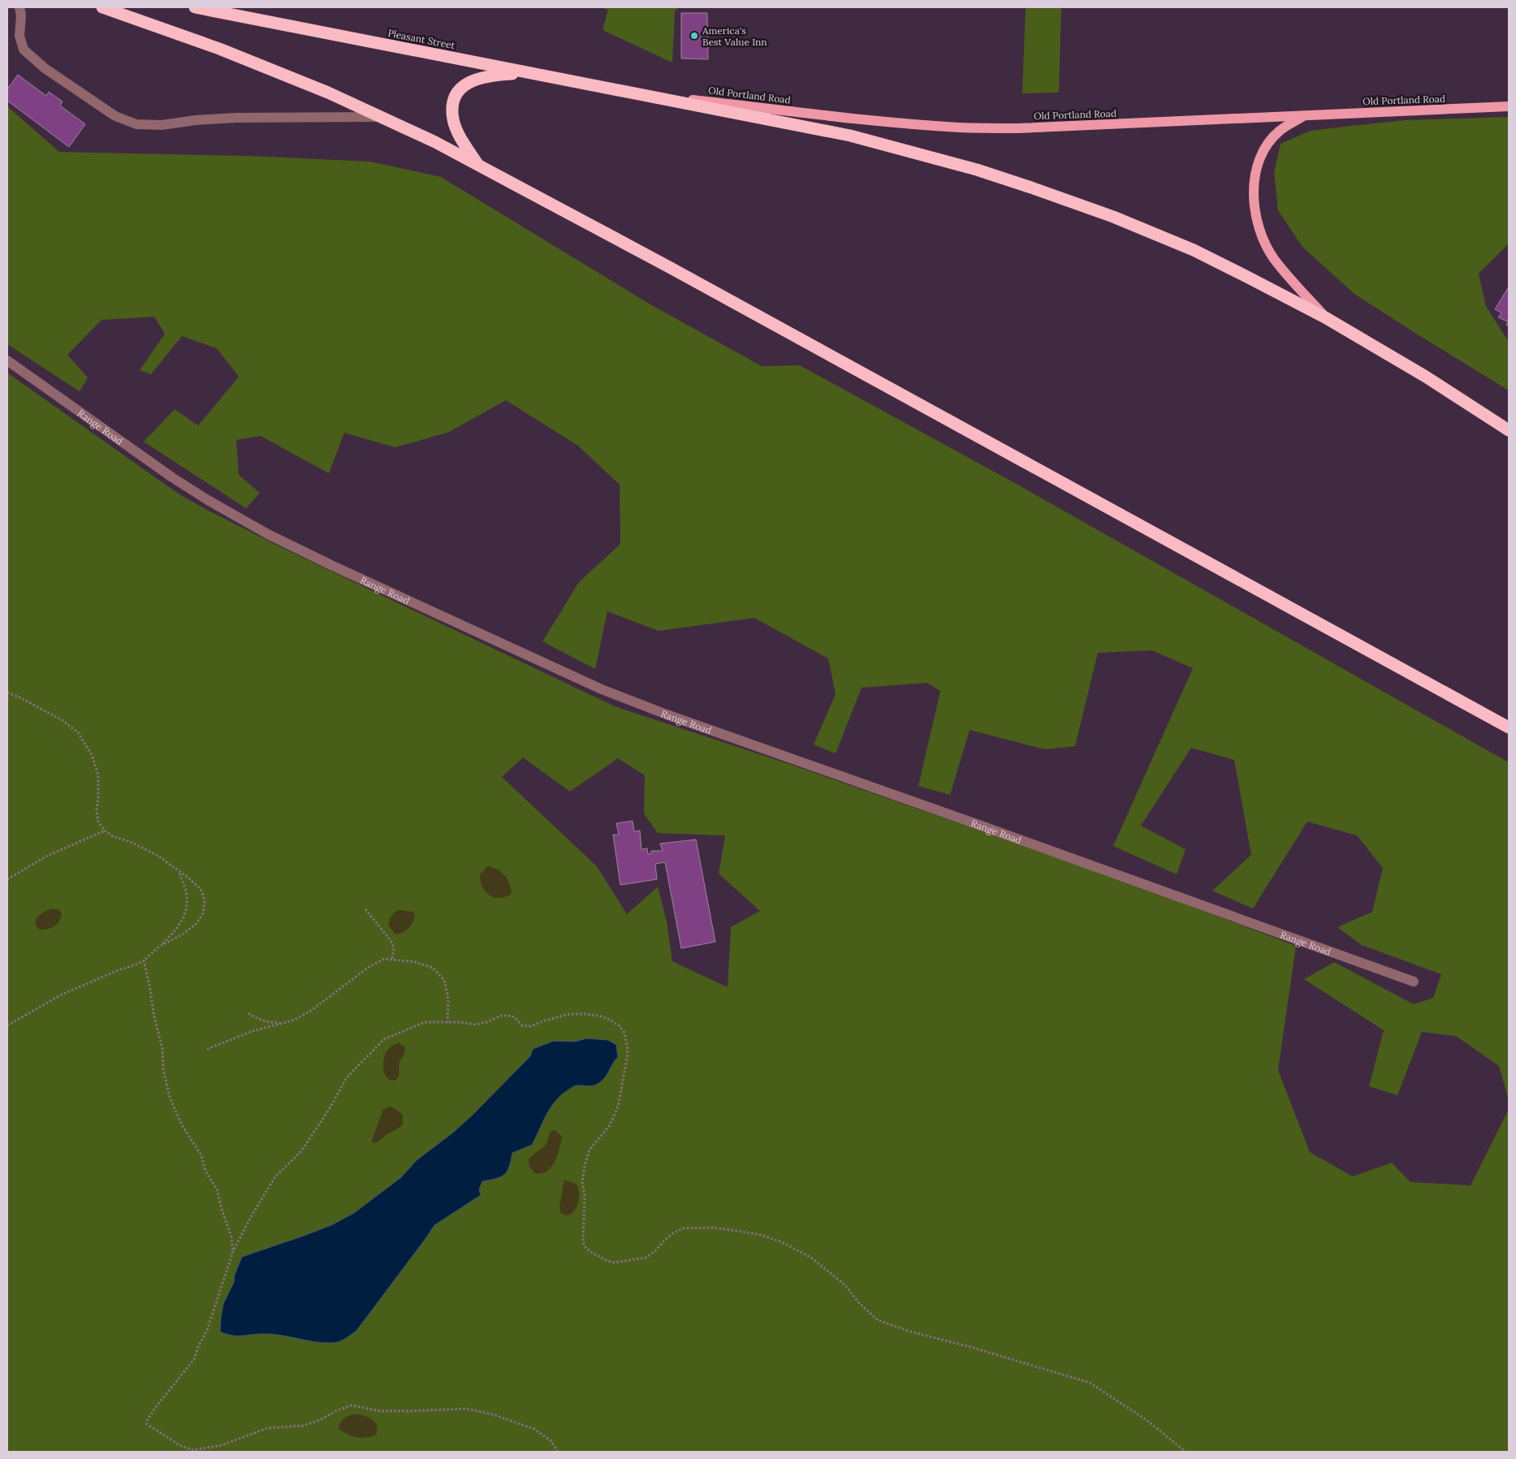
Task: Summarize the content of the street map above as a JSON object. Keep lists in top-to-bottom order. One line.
{"streets":{"highway":["Pleasant Street"],"main road":["Old Portland Road"],"street":["Range Road"]},"crossings":[["Pleasant Street","Old Portland Road"]],"places":["America's Best Value Inn"]}
